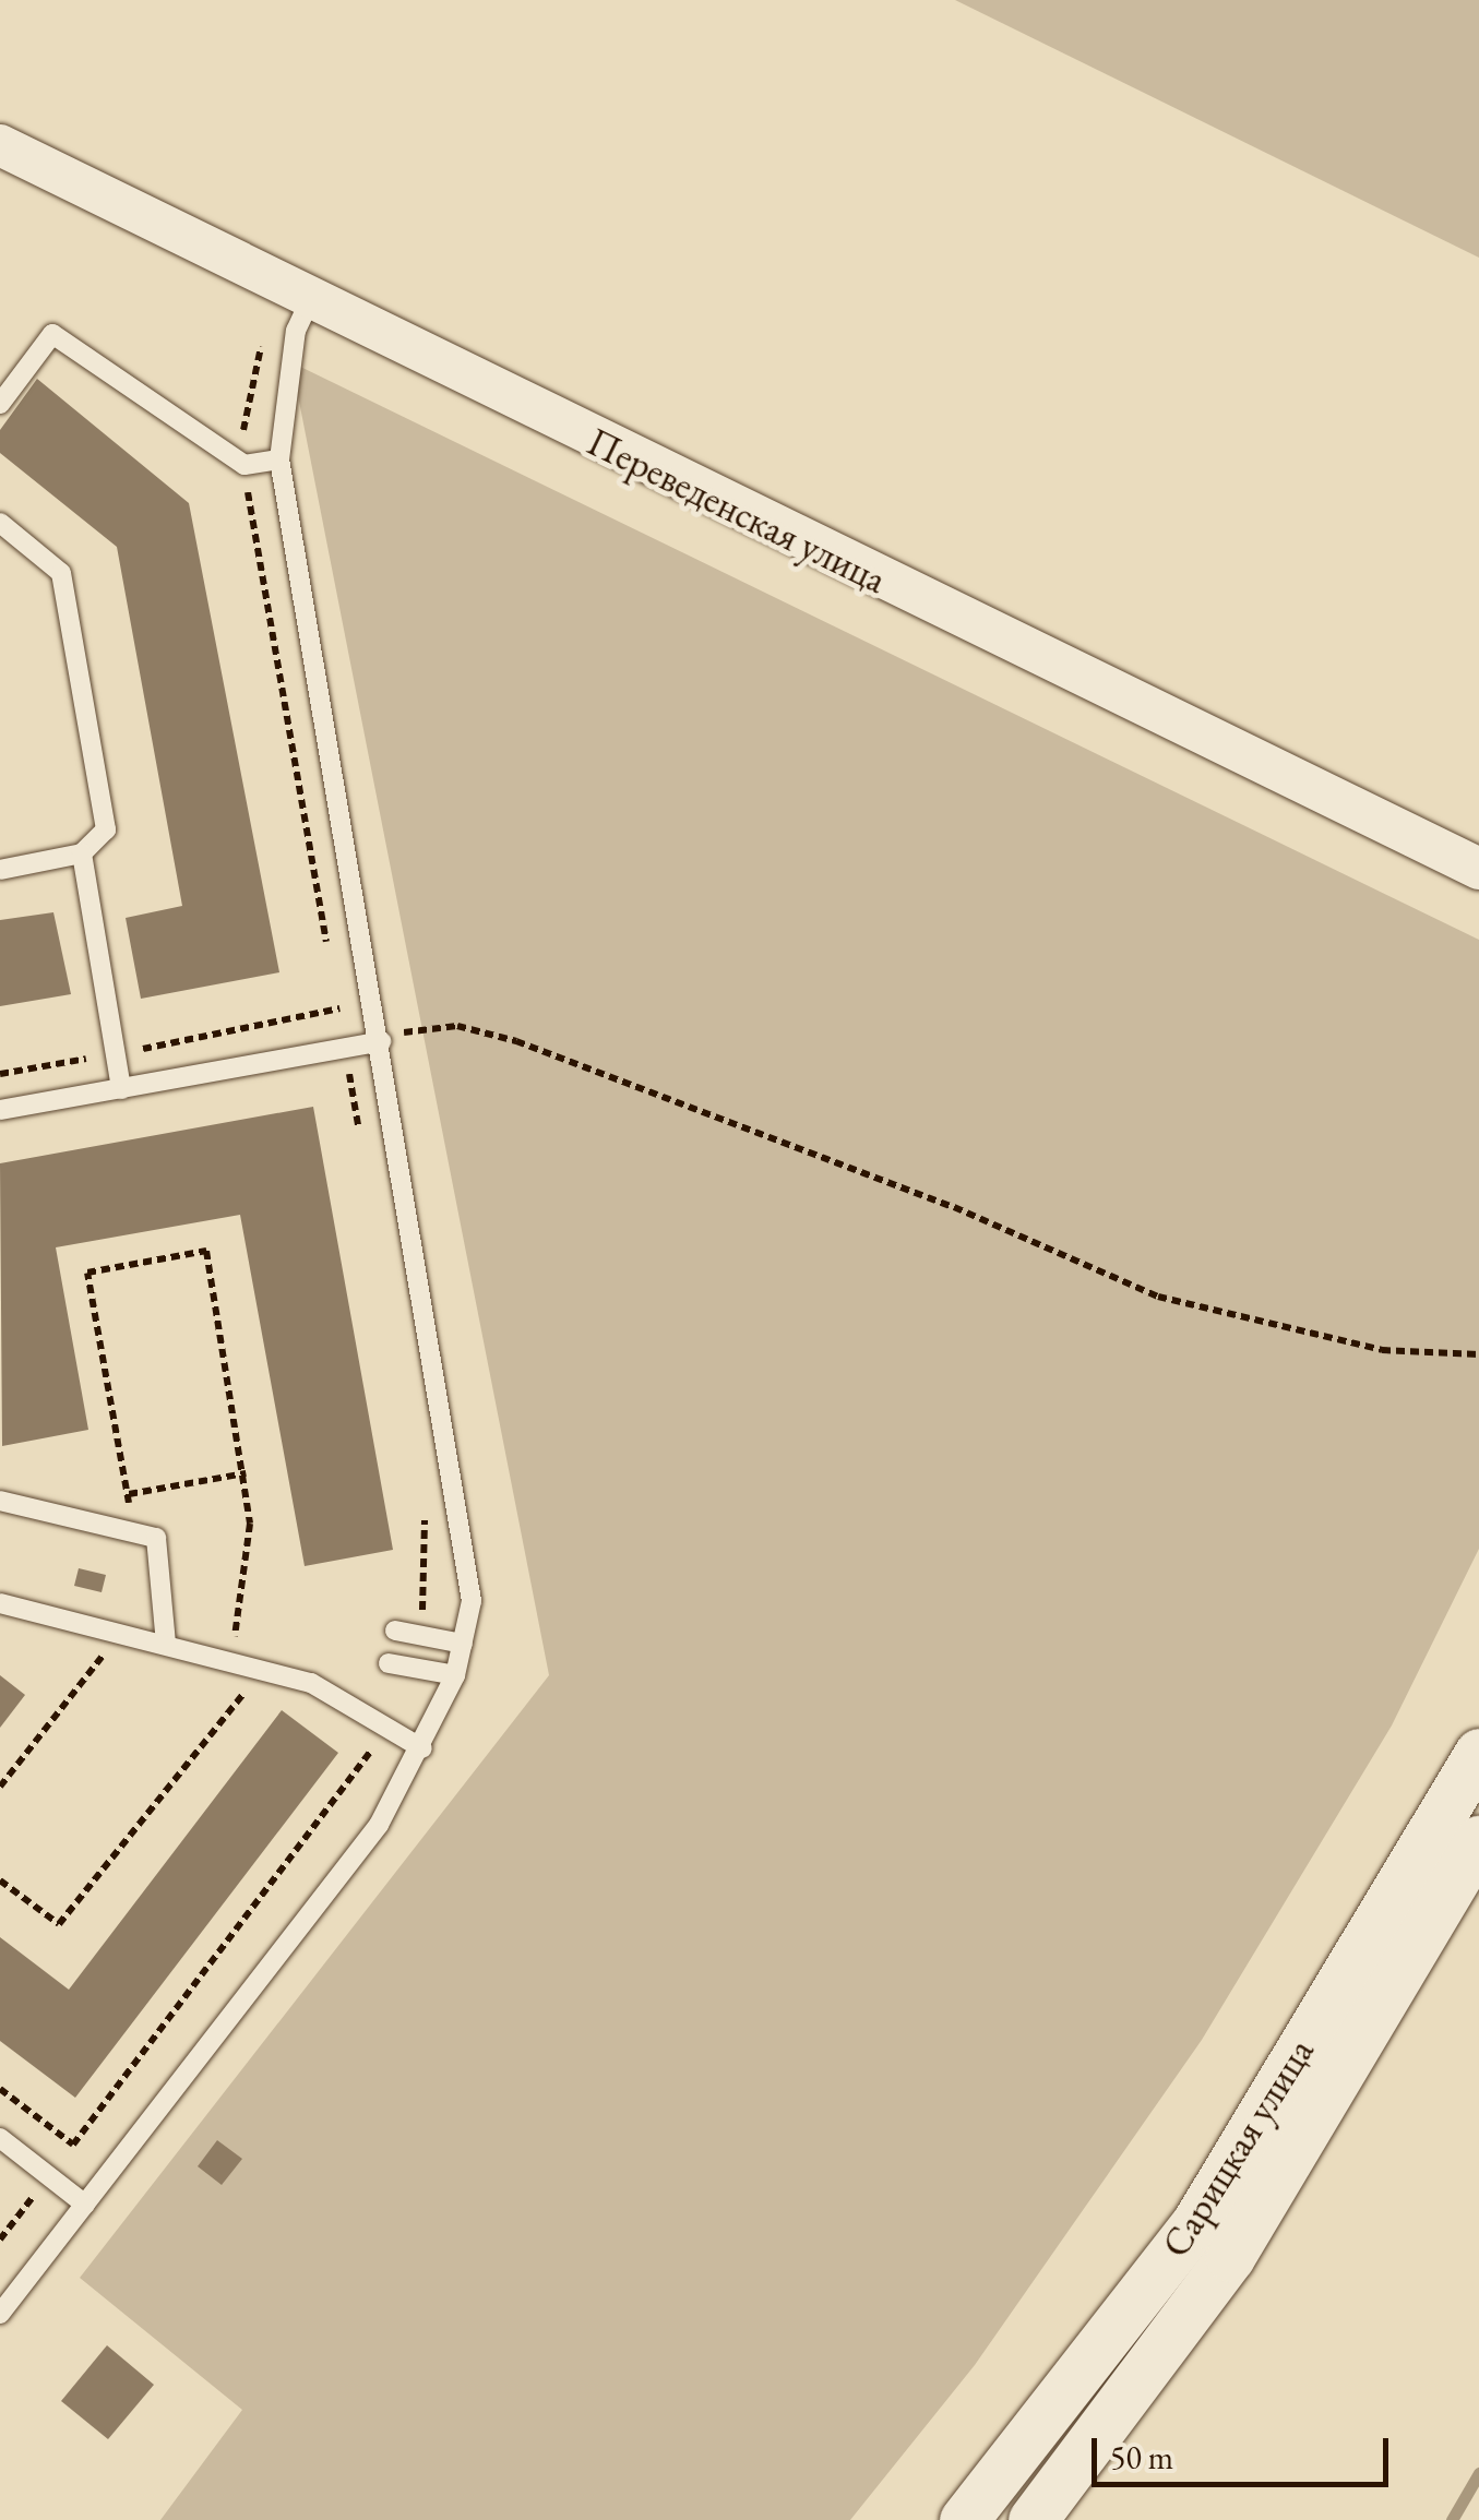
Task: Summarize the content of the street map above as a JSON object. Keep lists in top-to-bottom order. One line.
{"streets":{"street":["Переведенская улица","Сарицкая улица"]},"scale_bar":"50 m"}
